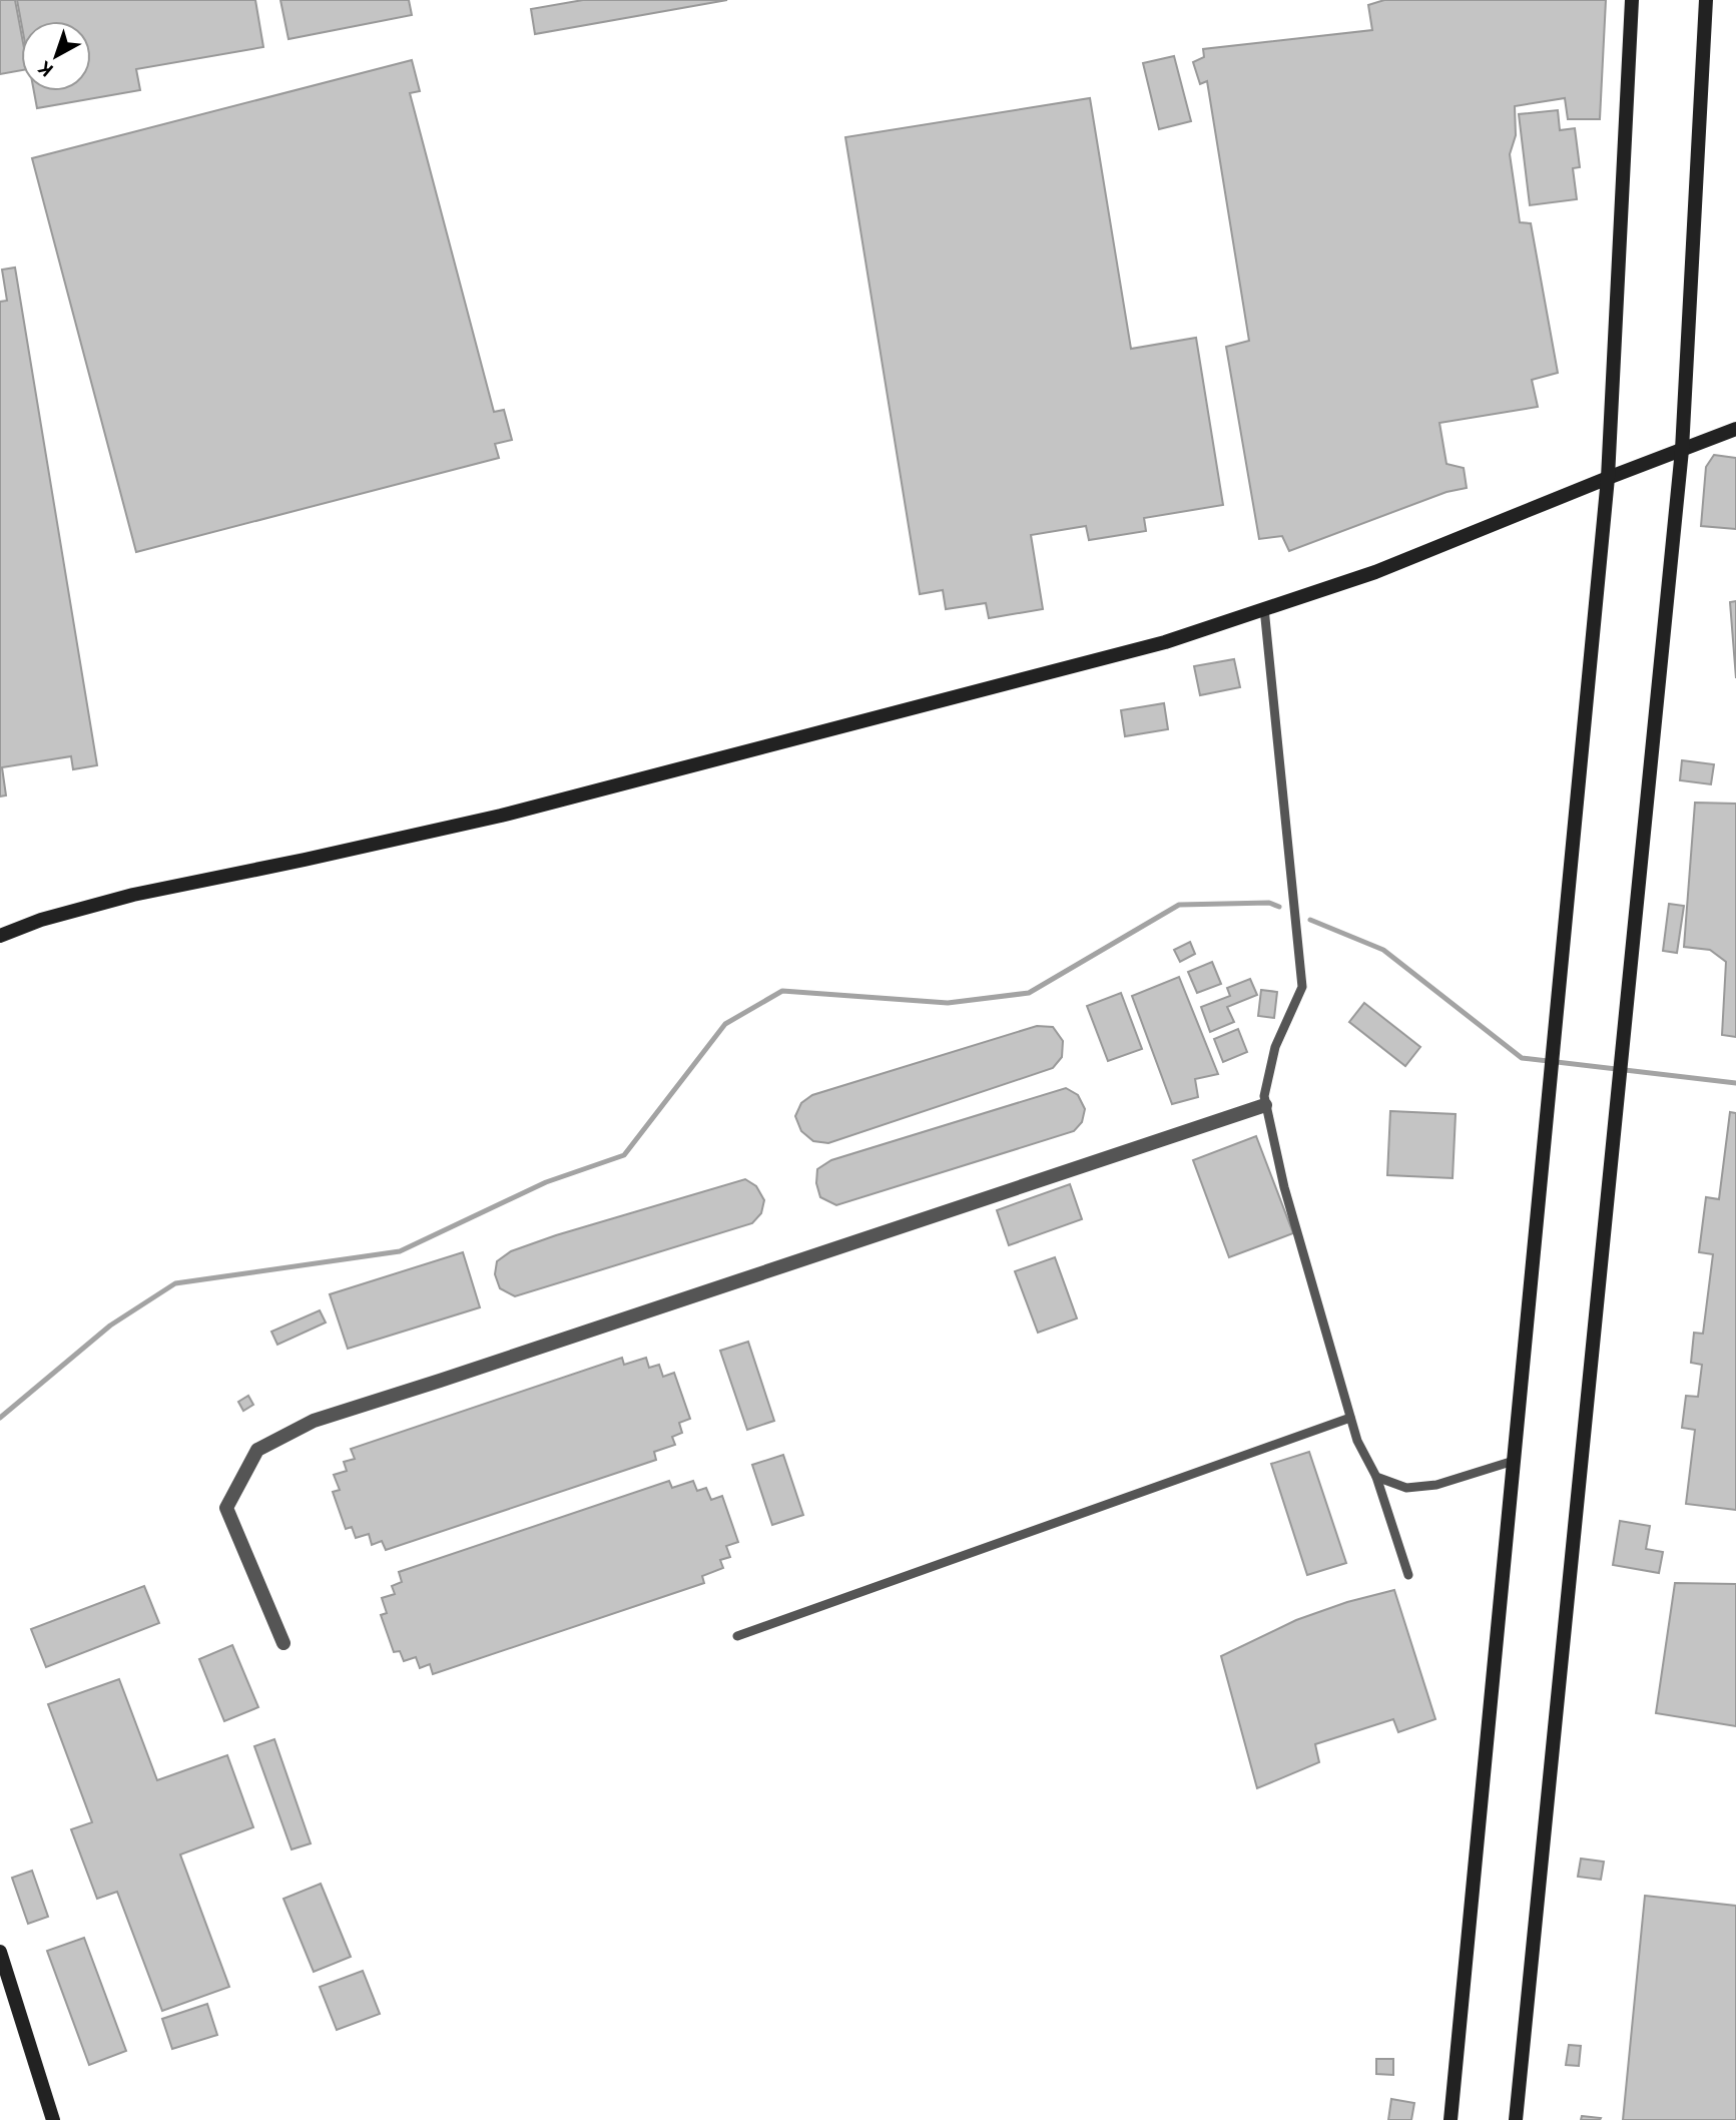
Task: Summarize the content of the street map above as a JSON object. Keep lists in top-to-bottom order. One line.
{"north":"bottom left"}
